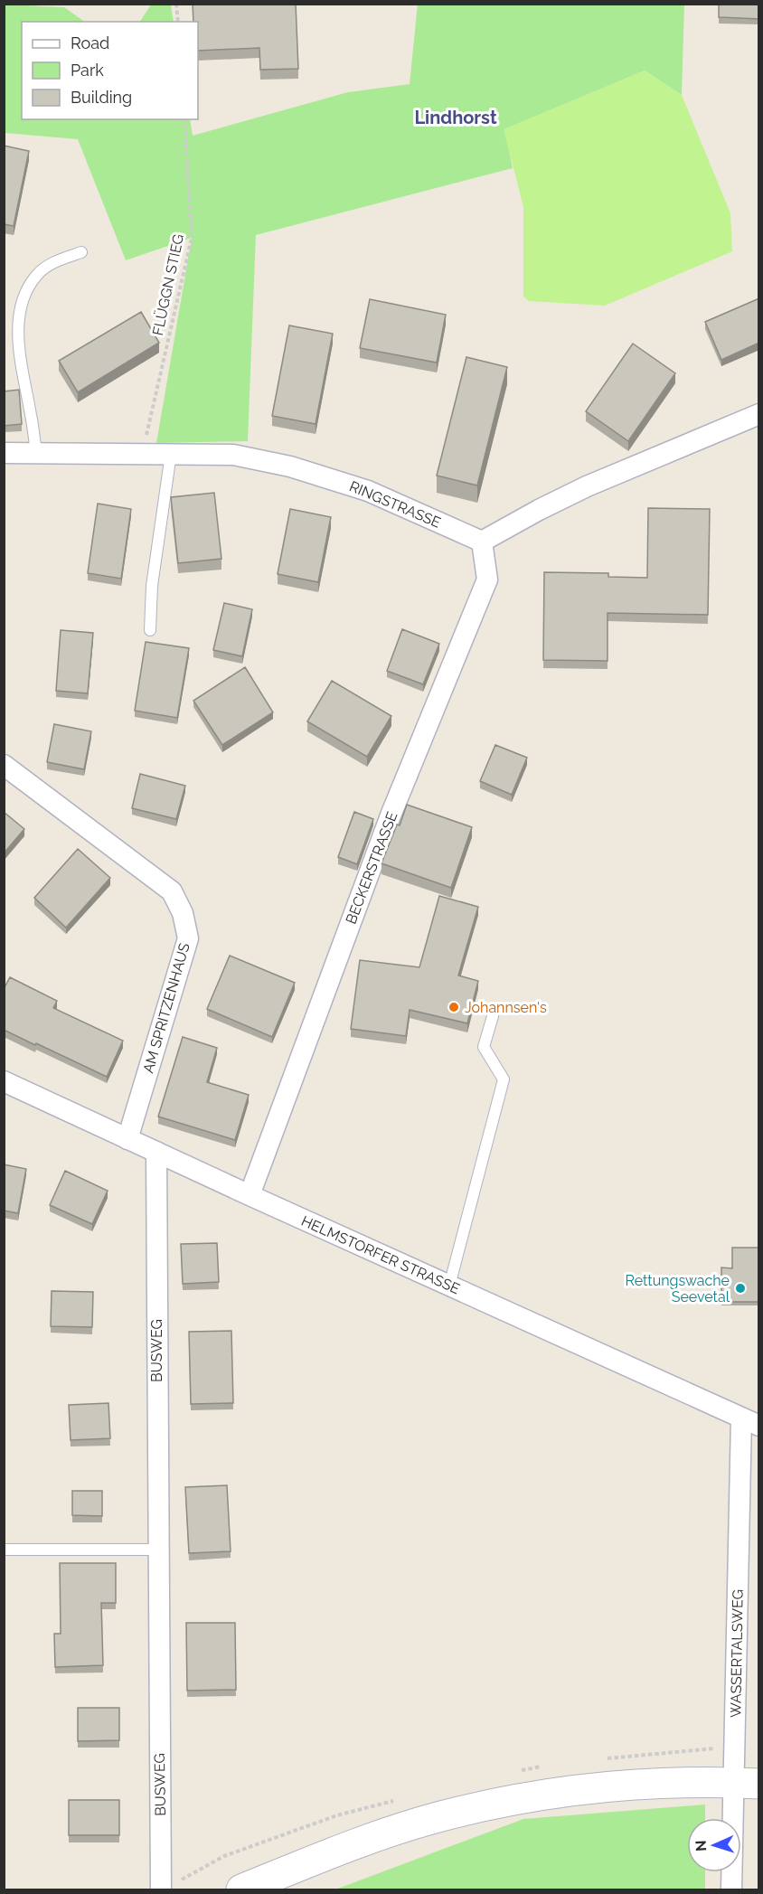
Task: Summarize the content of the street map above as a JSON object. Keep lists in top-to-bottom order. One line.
{"streets":{"street":["RINGSTRASSE","BECKERSTRASSE","AM SPRITZENHAUS","HELMSTORFER STRASSE","BUSWEG","WASSERTALSWEG"],"path":["FLÜGGN STIEG"]},"crossings":[["FLÜGGN STIEG","RINGSTRASSE"],["RINGSTRASSE","BECKERSTRASSE"],["BECKERSTRASSE","HELMSTORFER STRASSE"],["AM SPRITZENHAUS","HELMSTORFER STRASSE"],["HELMSTORFER STRASSE","BUSWEG"],["HELMSTORFER STRASSE","WASSERTALSWEG"]],"districts":["Lindhorst"],"places":["Johannsen's","Rettungswache Seevetal"],"legend":["Road","Park","Building"],"north":"left"}
